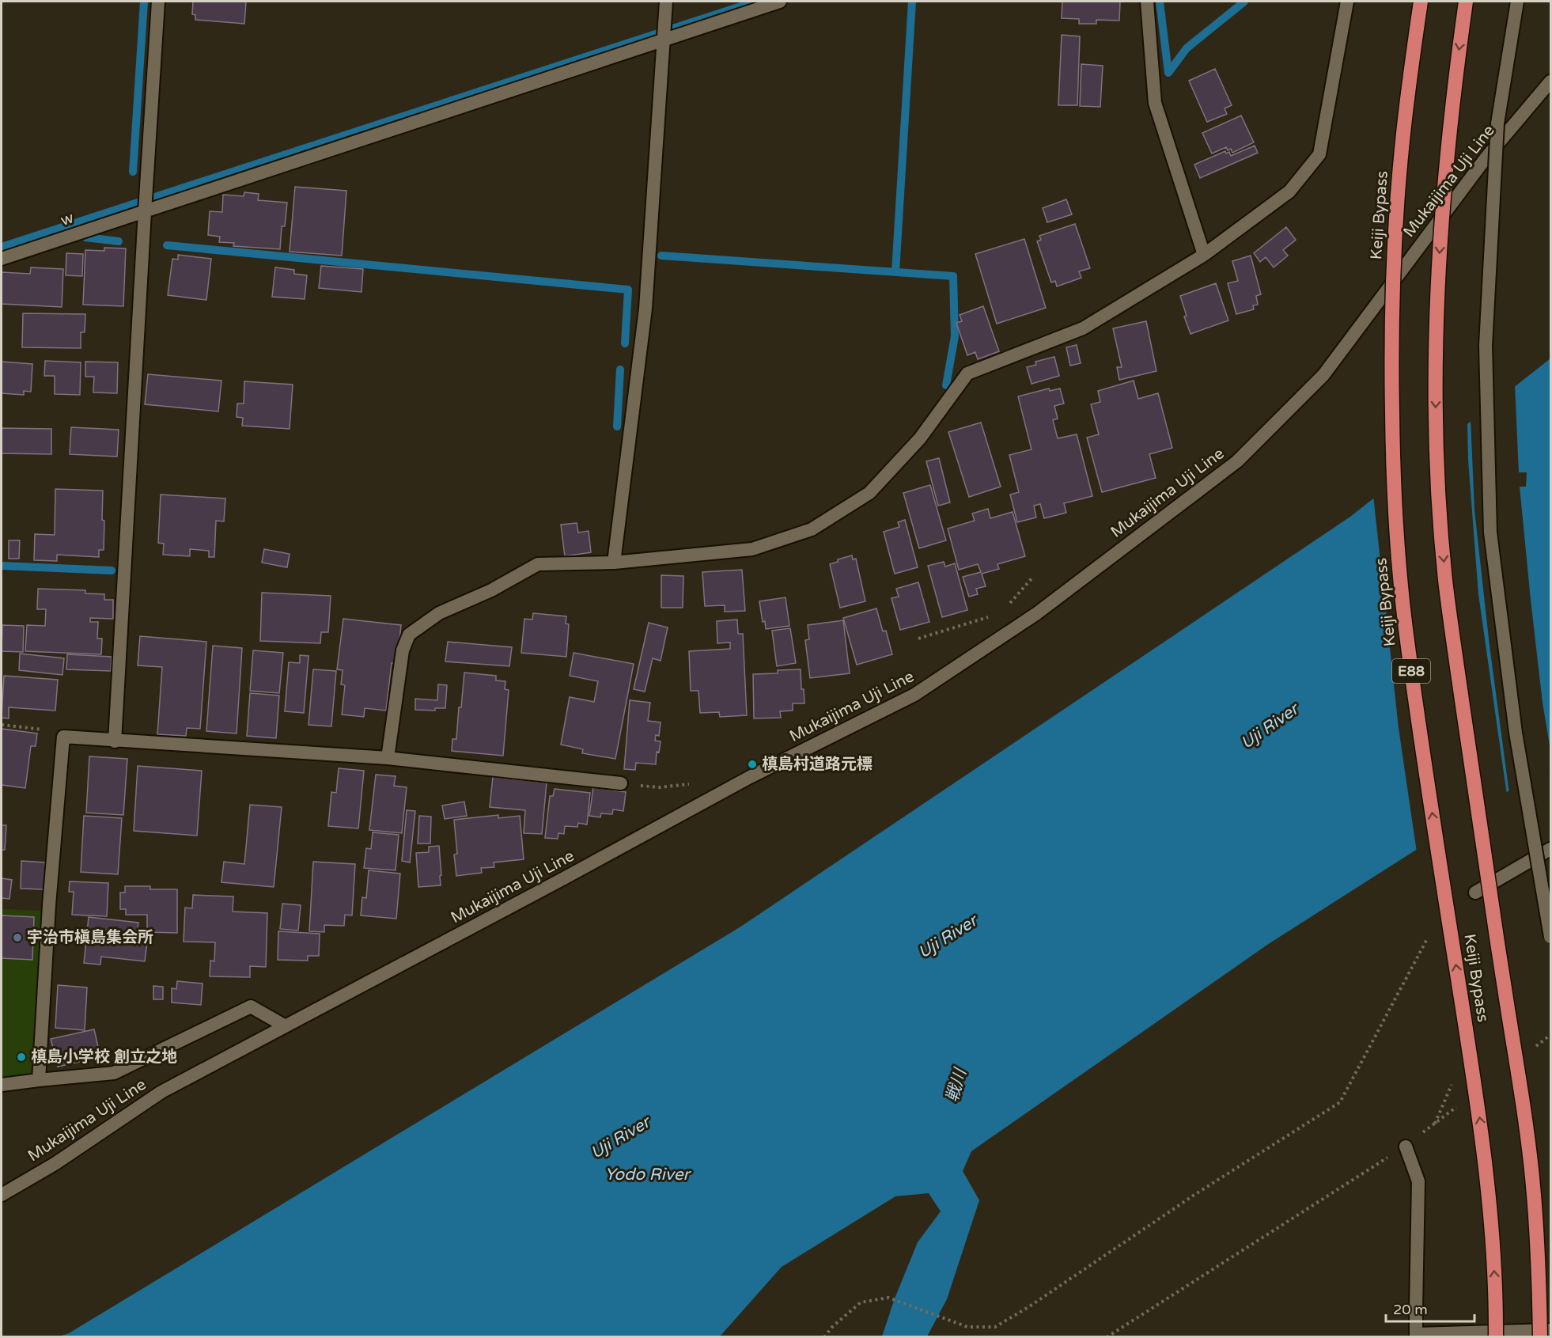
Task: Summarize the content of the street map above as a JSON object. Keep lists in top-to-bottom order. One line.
{"streets":{"highway":["Keiji Bypass","E88"],"street":["Mukaijima Uji Line","w"]},"water":["Uji River","戦川","Yodo River"],"places":["槙島村道路元標","宇治市槇島集会所","槙島小学校 創立之地"],"scale_bar":"20 m"}
